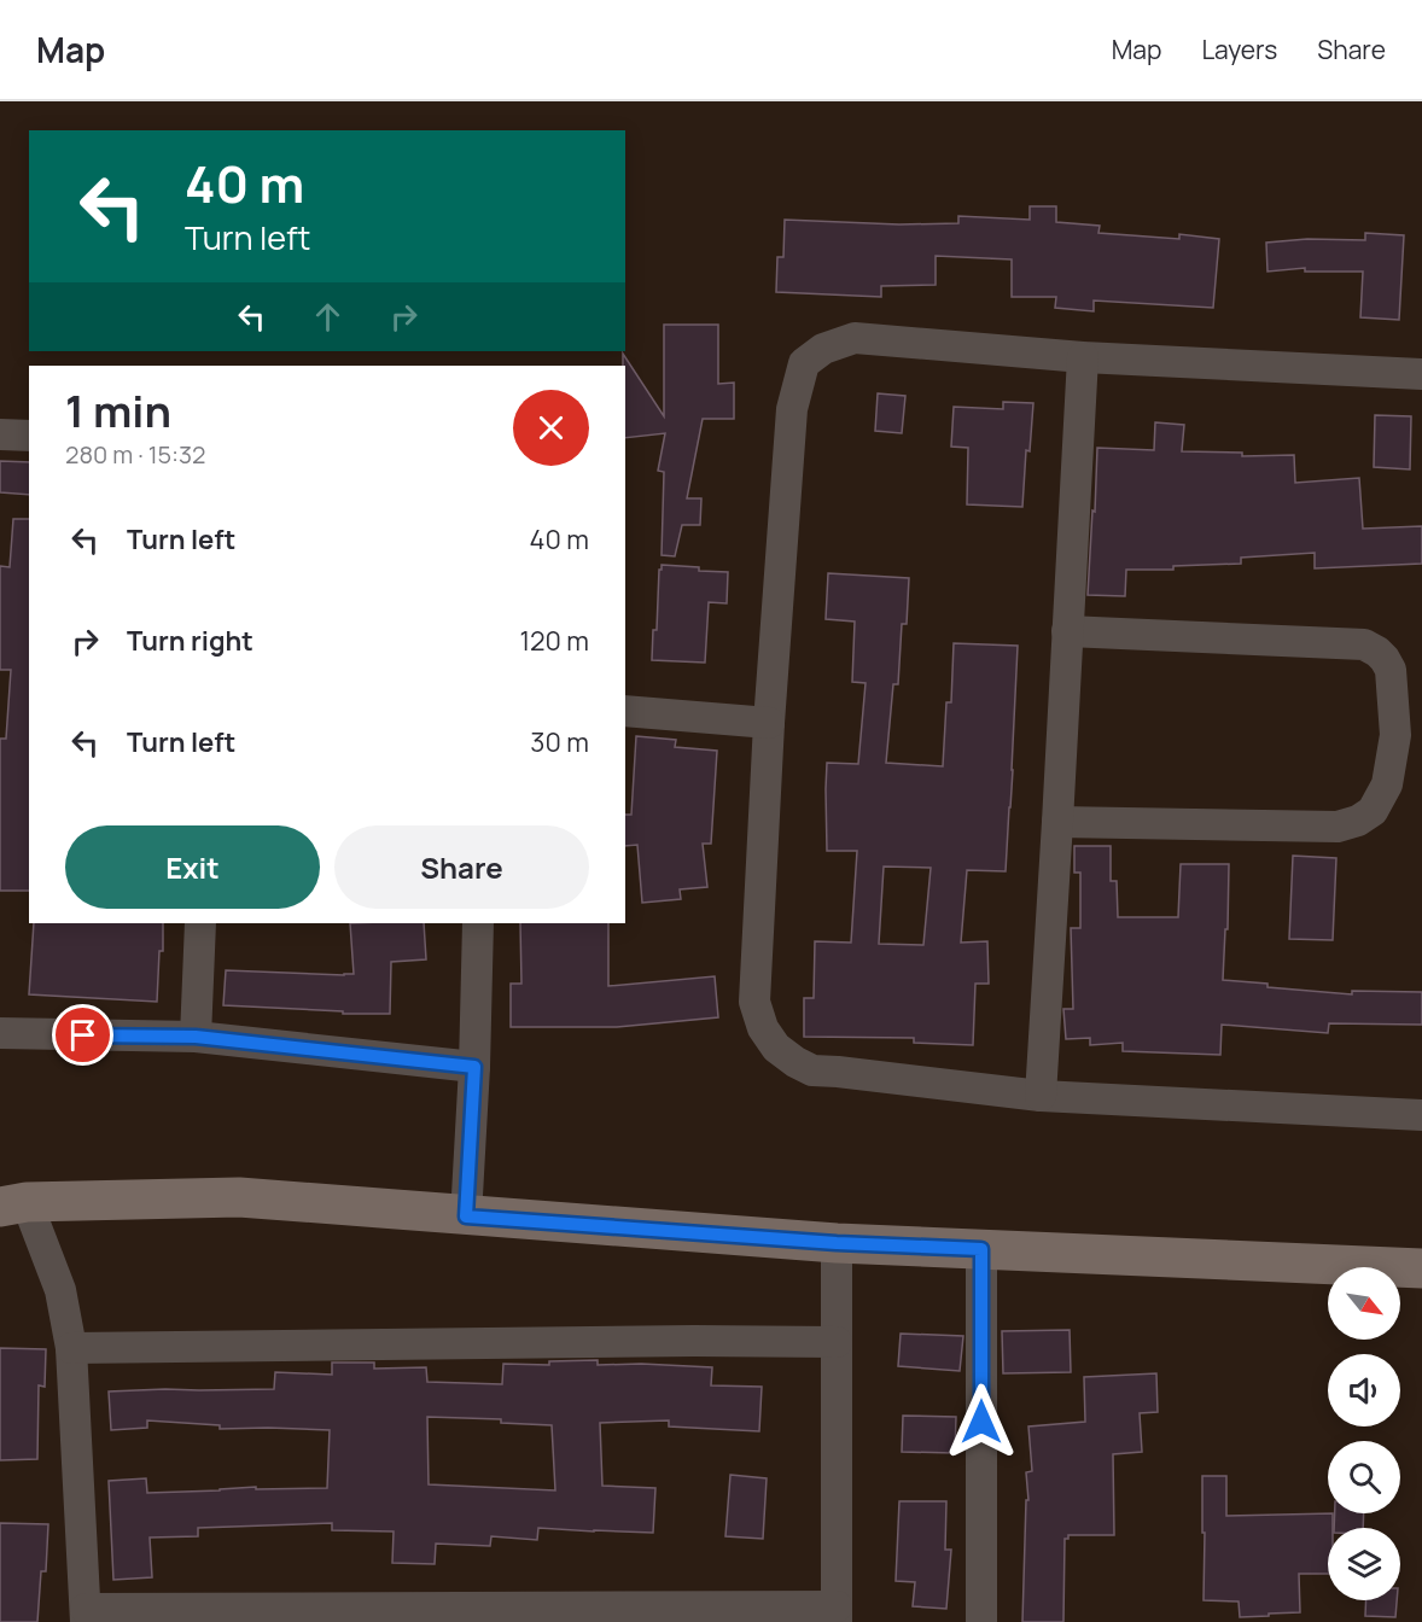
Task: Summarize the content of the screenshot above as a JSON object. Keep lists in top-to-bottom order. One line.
{"north":"bottom right","page":{"header":"Map","nav":["Map","Layers","Share"],"turn":["40 m","Turn left"],"heading":["1 min","280 m · 15:32"],"list":[{"name":"Turn left","value":"40 m"},{"name":"Turn right","value":"120 m"},{"name":"Turn left","value":"30 m"}],"buttons":["Exit","Share"]}}
